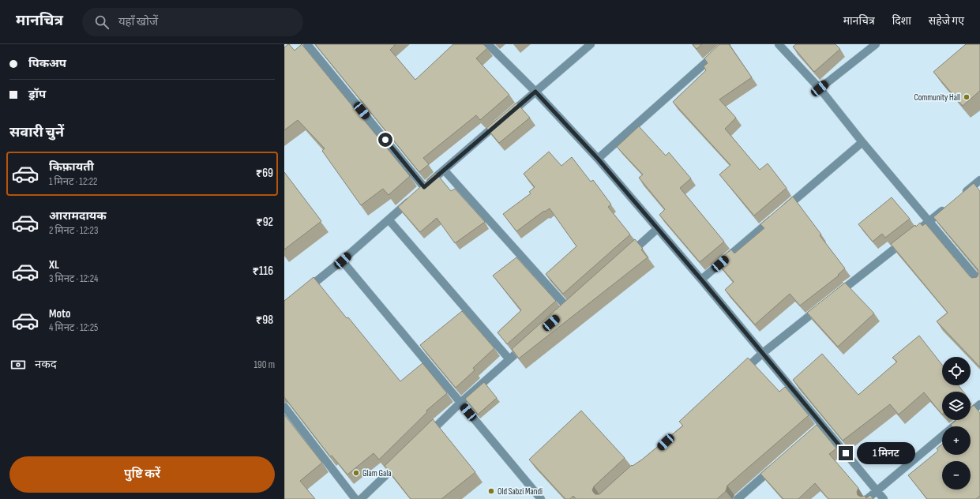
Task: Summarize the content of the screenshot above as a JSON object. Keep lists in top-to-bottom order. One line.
{"places":["Community Hall","Glam Gala","Old Sabzi Mandi"],"page":{"header":"मानचित्र","search":"यहाँ खोजें","nav":["मानचित्र","दिशा","सहेजे गए"],"banner":["पिकअप","ड्रॉप"],"heading":"सवारी चुनें","list":[{"name":"किफ़ायती","note":"1 मिनट · 12:22","value":"₹69"},{"name":"आरामदायक","note":"2 मिनट · 12:23","value":"₹92"},{"name":"XL","note":"3 मिनट · 12:24","value":"₹116"},{"name":"Moto","note":"4 मिनट · 12:25","value":"₹98"}],"pay":["नकद","190 m"],"map_buttons":["+","−"],"bubble":"1 मिनट","buttons":"पुष्टि करें"}}
